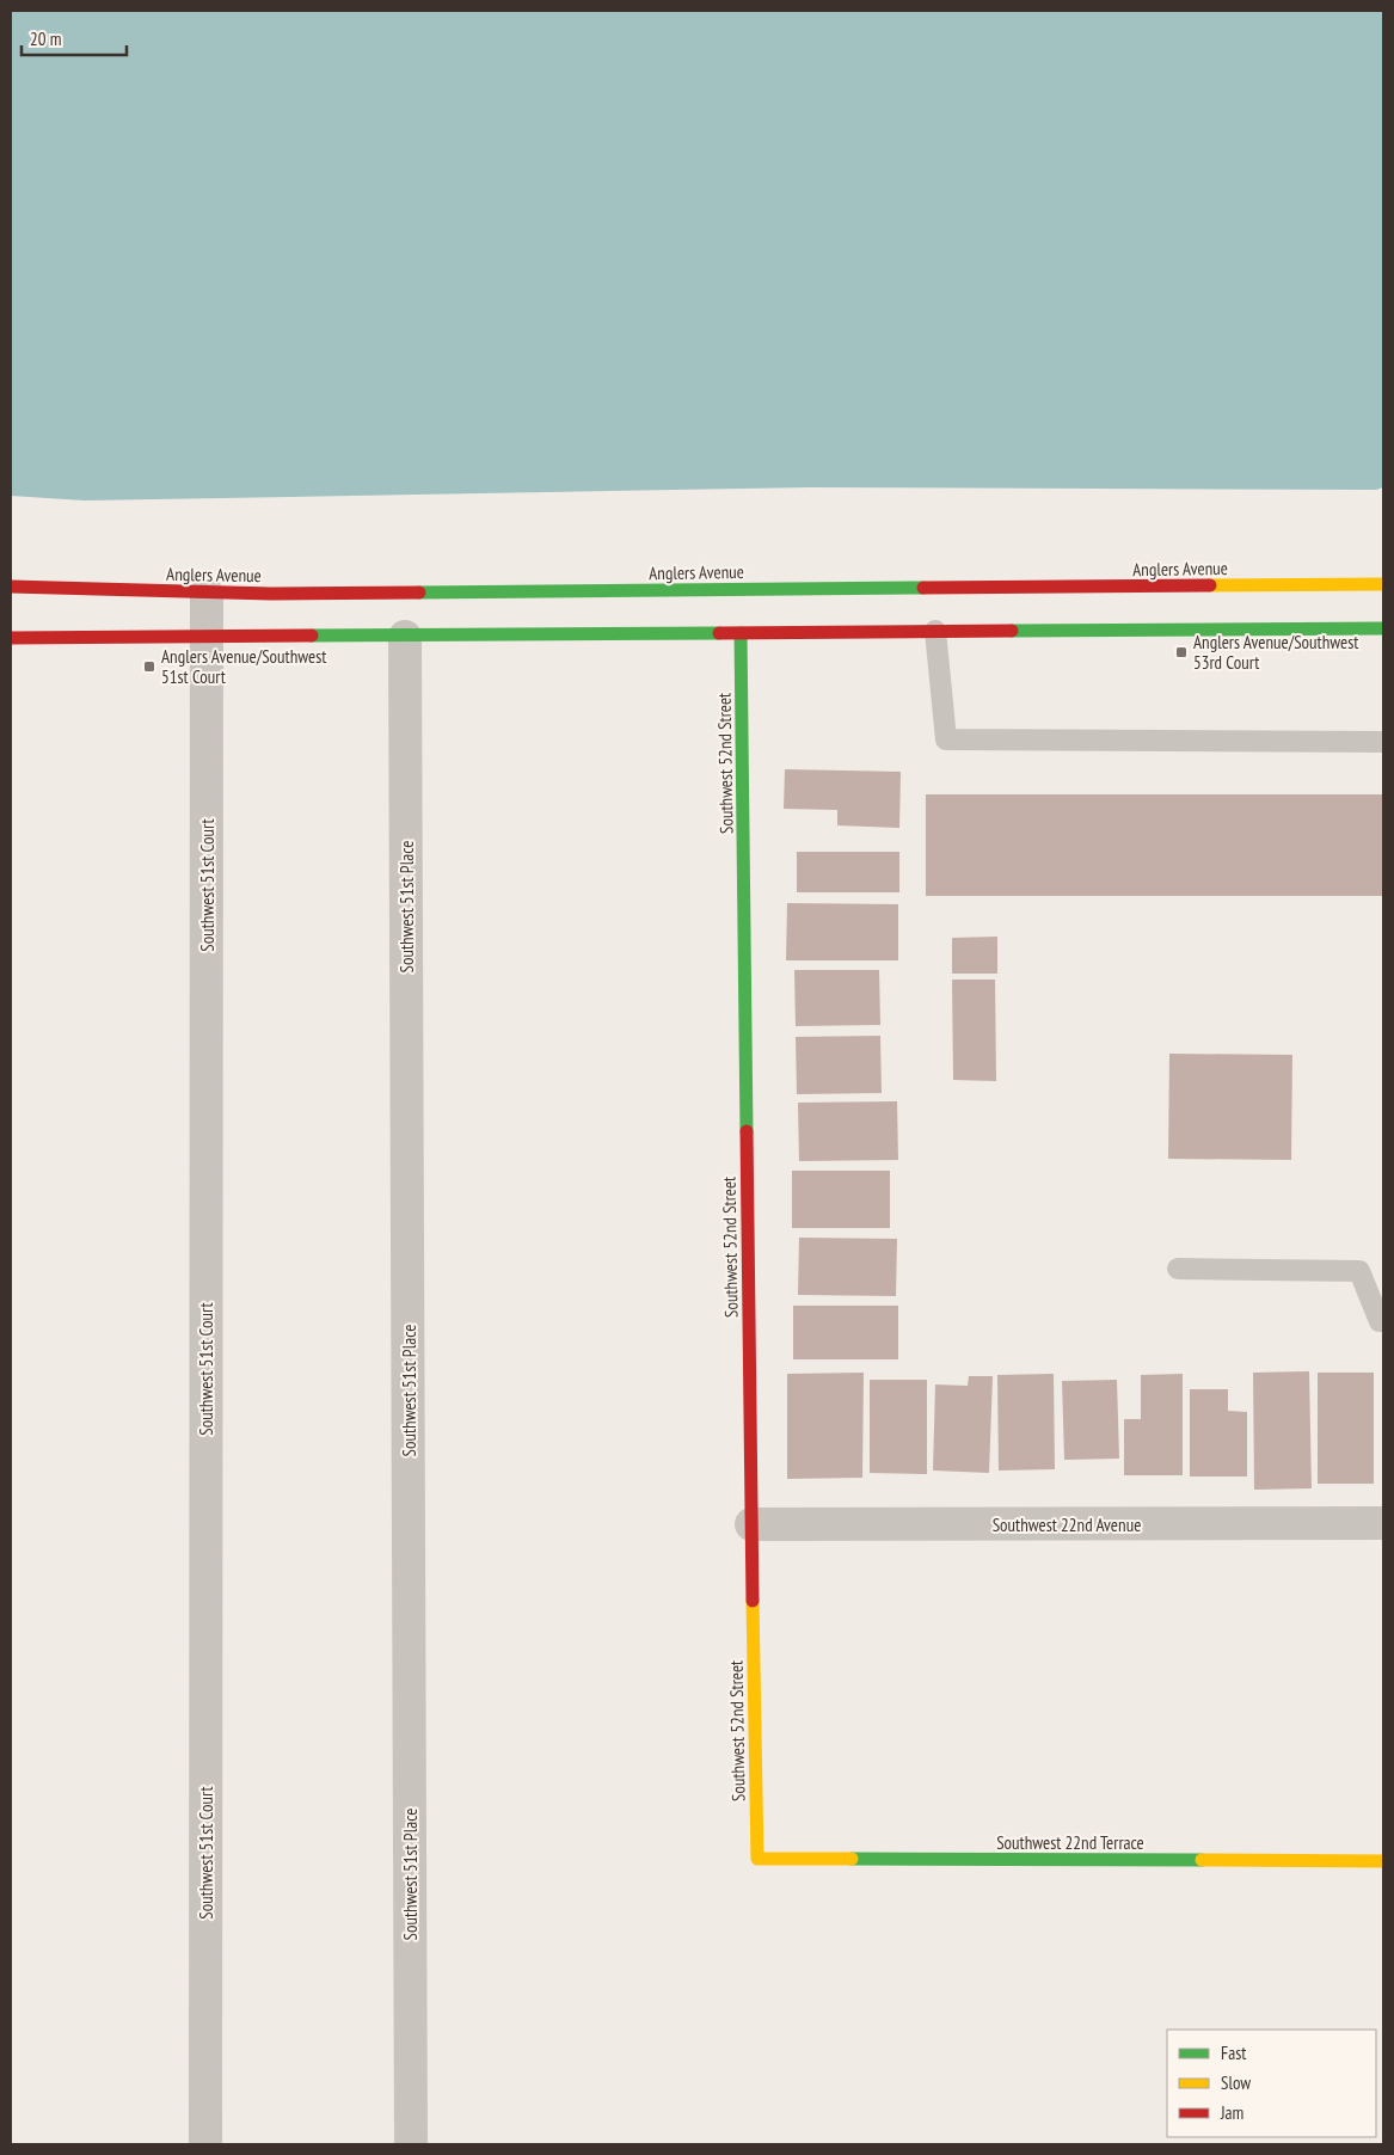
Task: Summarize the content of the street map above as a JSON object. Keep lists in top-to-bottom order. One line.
{"streets":{"street":["Anglers Avenue","Southwest 52nd Street","Southwest 51st Court","Southwest 51st Place","Southwest 22nd Avenue","Southwest 22nd Terrace"]},"crossings":[["Anglers Avenue","Southwest 51st Court"],["Southwest 52nd Street","Southwest 22nd Avenue"],["Southwest 52nd Street","Southwest 22nd Terrace"]],"places":{"transit":["Anglers Avenue/Southwest 53rd Court","Anglers Avenue/Southwest 51st Court"]},"legend":["Fast","Slow","Jam"],"scale_bar":"20 m"}
